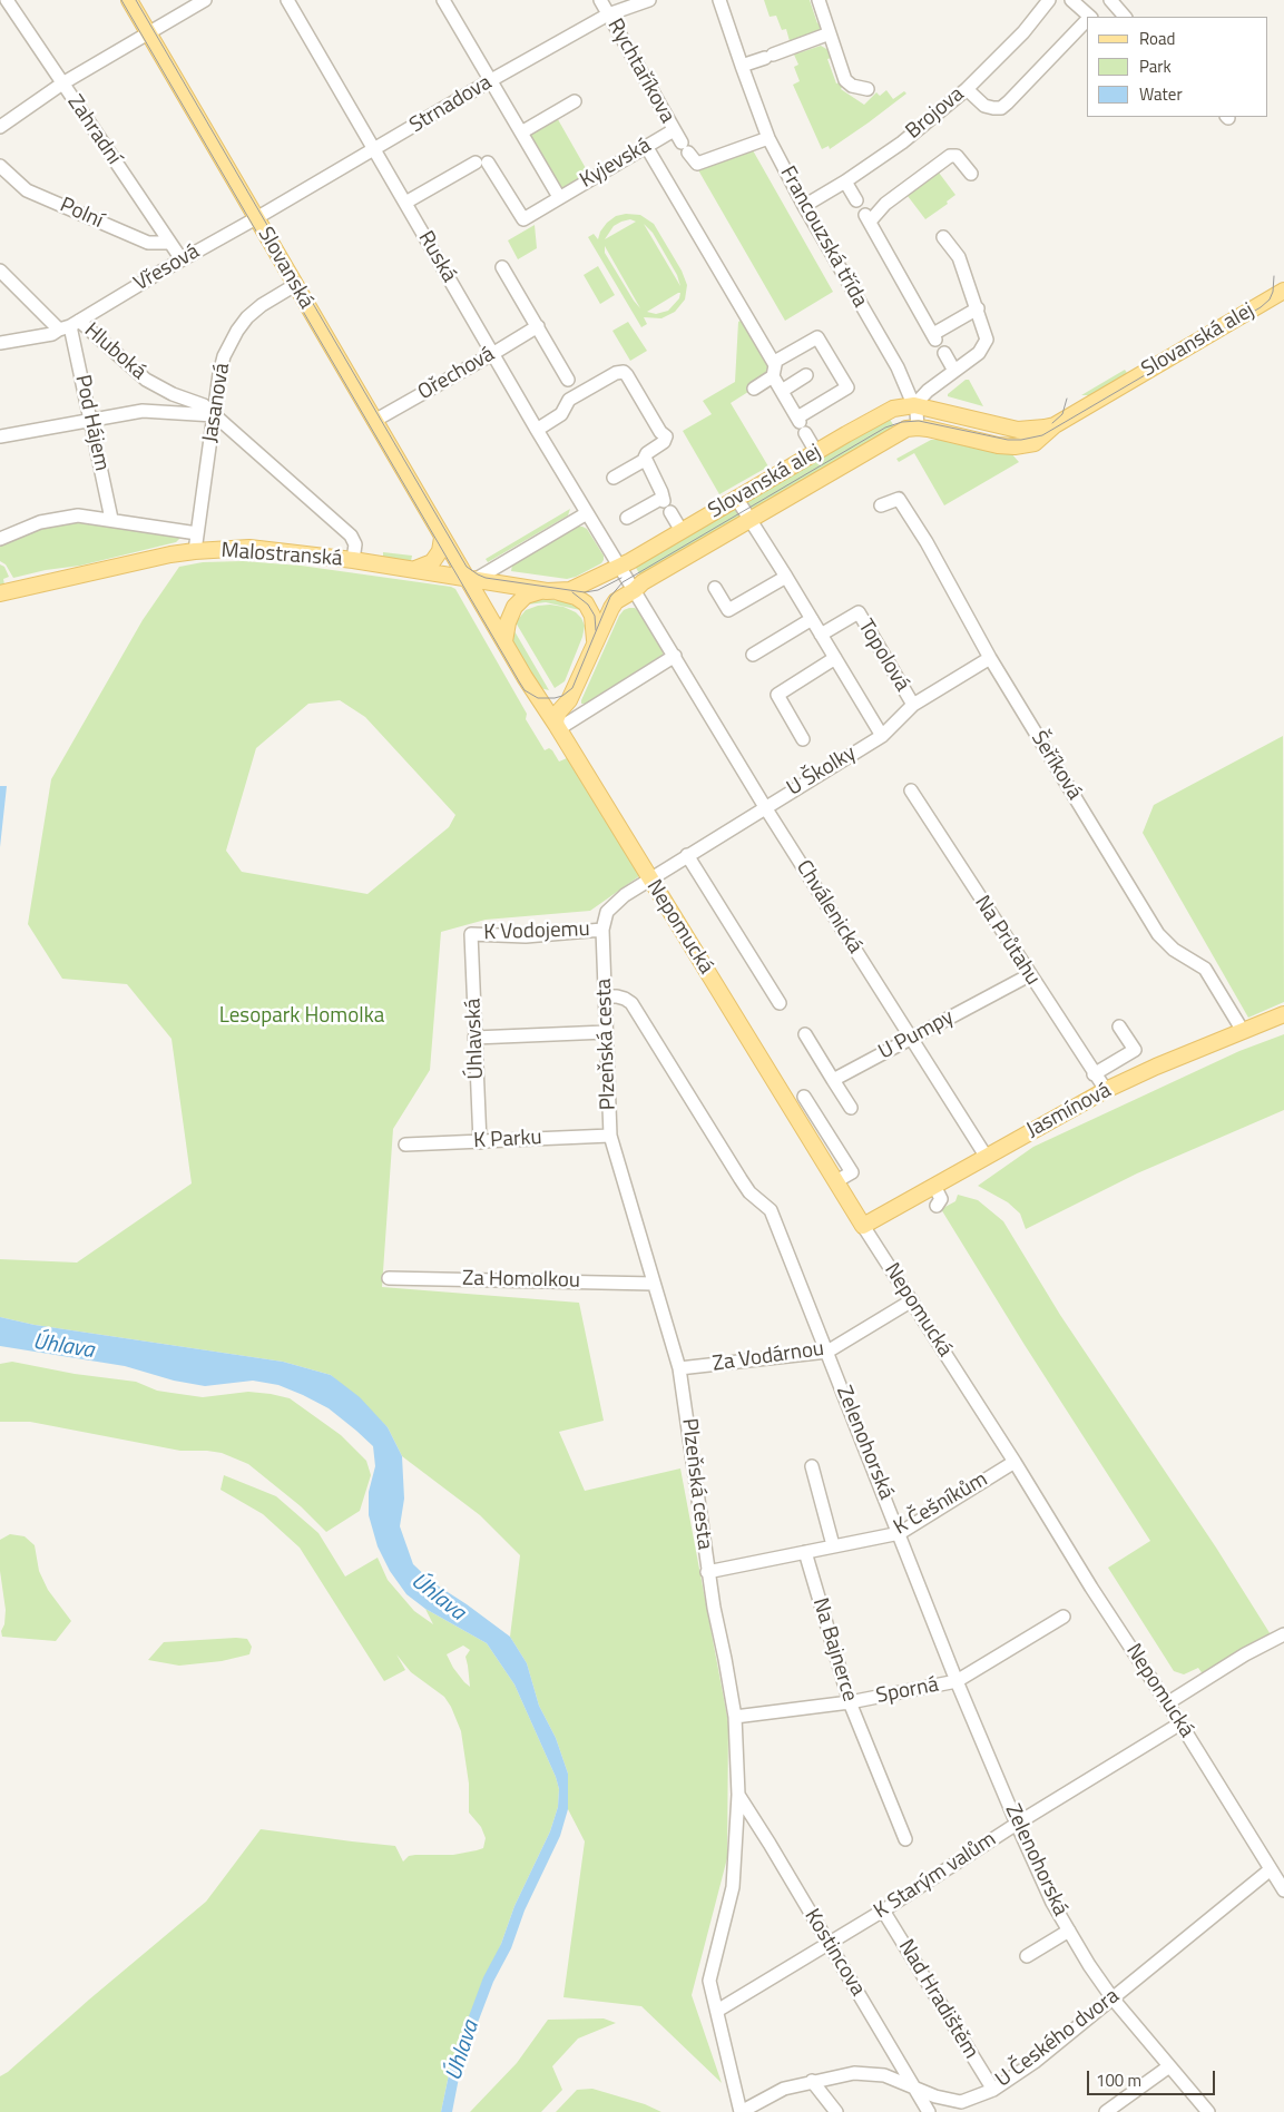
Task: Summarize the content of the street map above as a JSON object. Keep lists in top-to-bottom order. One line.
{"streets":{"main road":["Slovanská","Slovanská alej","Malostranská","Nepomucká","Jasmínová"],"street":["Rychtaříkova","Strnadova","Brojova","Zahradní","Kyjevská","Polní","Francouzská třída","Ruská","Vřesová","Hluboká","Ořechová","Jasanová","Pod Hájem","Topolová","Šeříková","U Školky","Chválenická","K Vodojemu","Na Průtahu","U Pumpy","Úhlavská","Plzeňská cesta","K Parku","Za Homolkou","Za Vodárnou","Zelenohorská","K Češníkům","Na Bajnerce","Sporná","K Starým valům","Kostincova","Nad Hradištěm","U Českého dvora"]},"crossings":[["Rychtaříkova","Strnadova"],["Rychtaříkova","Kyjevská"],["Rychtaříkova","Francouzská třída"],["Strnadova","Kyjevská"],["Strnadova","Ruská"],["Strnadova","Vřesová"],["Strnadova","Slovanská"],["Brojova","Francouzská třída"],["Zahradní","Polní"],["Zahradní","Vřesová"],["Kyjevská","Ruská"],["Francouzská třída","Slovanská alej"],["Ruská","Slovanská alej"],["Ruská","Ořechová"],["Ruská","Chválenická"],["Vřesová","Slovanská"],["Vřesová","Hluboká"],["Vřesová","Pod Hájem"],["Slovanská","Slovanská alej"],["Slovanská","Ořechová"],["Slovanská","Jasanová"],["Slovanská","Malostranská"],["Slovanská","Nepomucká"],["Slovanská alej","Malostranská"],["Slovanská alej","Topolová"],["Slovanská alej","Chválenická"],["Slovanská alej","Nepomucká"],["Hluboká","Jasanová"],["Hluboká","Pod Hájem"],["Hluboká","Malostranská"],["Jasanová","Malostranská"],["Pod Hájem","Malostranská"],["Malostranská","Nepomucká"],["Topolová","U Školky"],["Šeříková","U Školky"],["Šeříková","Jasmínová"],["U Školky","Chválenická"],["U Školky","Nepomucká"],["U Školky","Plzeňská cesta"],["Chválenická","U Pumpy"],["Chválenická","Jasmínová"],["Nepomucká","Plzeňská cesta"],["Nepomucká","Jasmínová"],["Nepomucká","Za Vodárnou"],["Nepomucká","K Češníkům"],["Nepomucká","K Starým valům"],["Nepomucká","U Českého dvora"],["K Vodojemu","Úhlavská"],["K Vodojemu","Plzeňská cesta"],["Na Průtahu","U Pumpy"],["Na Průtahu","Jasmínová"],["Úhlavská","K Parku"],["Plzeňská cesta","K Parku"],["Plzeňská cesta","Za Homolkou"],["Plzeňská cesta","Za Vodárnou"],["Plzeňská cesta","Zelenohorská"],["Plzeňská cesta","K Češníkům"],["Plzeňská cesta","Sporná"],["Plzeňská cesta","K Starým valům"],["Plzeňská cesta","Kostincova"],["Plzeňská cesta","U Českého dvora"],["Za Vodárnou","Zelenohorská"],["Zelenohorská","K Češníkům"],["Zelenohorská","Sporná"],["Zelenohorská","K Starým valům"],["Zelenohorská","U Českého dvora"],["K Češníkům","Na Bajnerce"],["Na Bajnerce","Sporná"],["K Starým valům","Kostincova"],["K Starým valům","Nad Hradištěm"],["Kostincova","U Českého dvora"],["Nad Hradištěm","U Českého dvora"]],"water":["Úhlava"],"parks":["Lesopark Homolka"],"legend":["Road","Park","Water"],"scale_bar":"100 m"}
